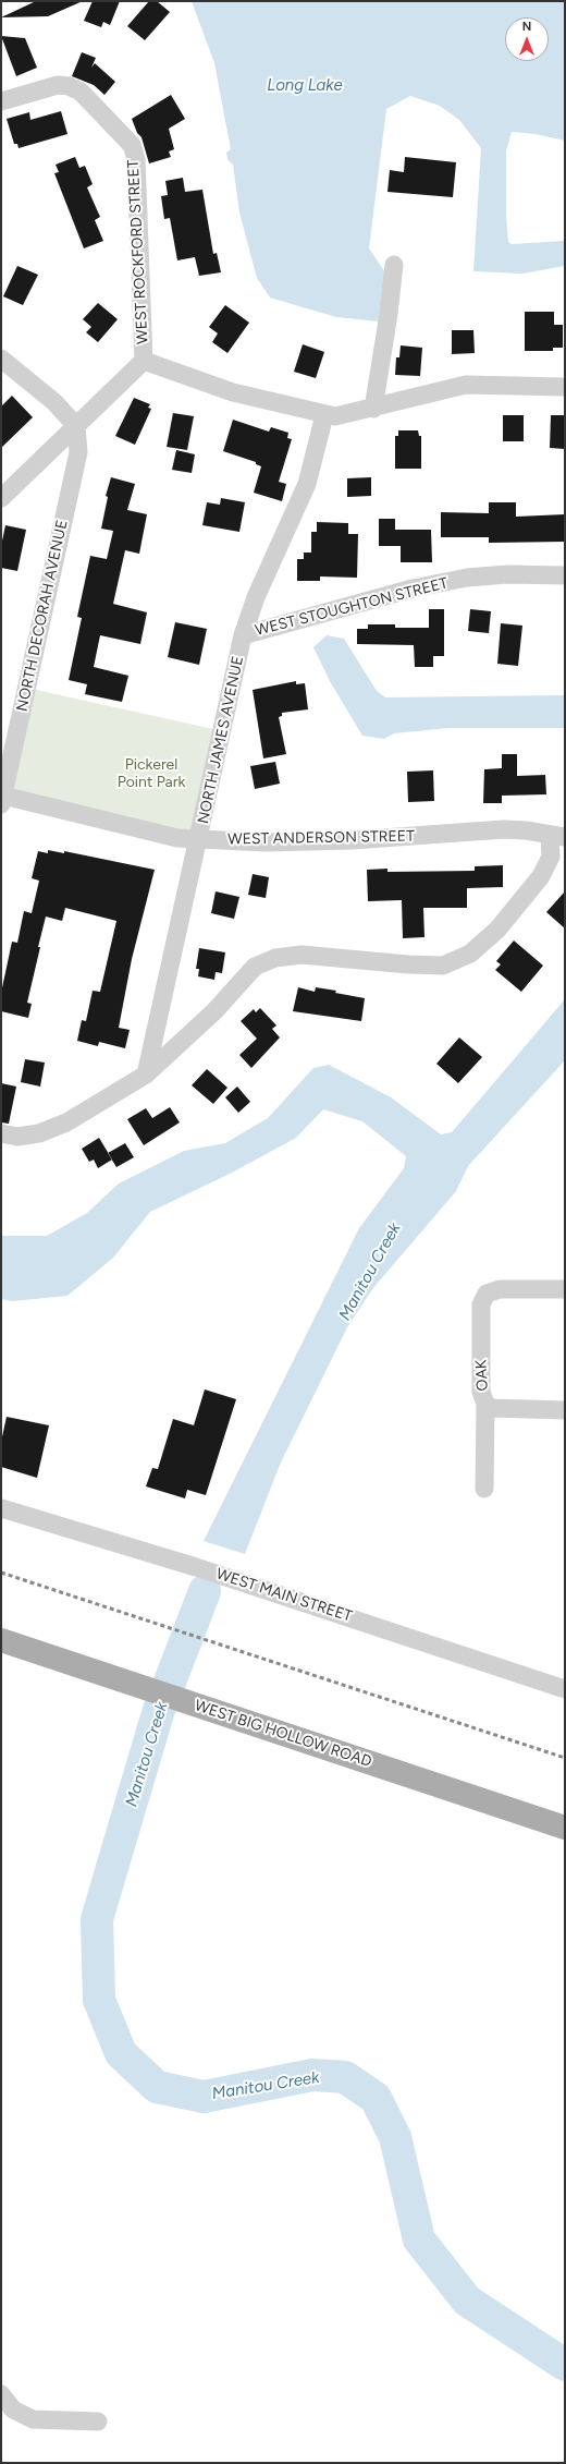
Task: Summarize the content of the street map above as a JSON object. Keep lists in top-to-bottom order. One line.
{"streets":{"main road":["WEST BIG HOLLOW ROAD"],"street":["WEST ROCKFORD STREET","WEST STOUGHTON STREET","NORTH DECORAH AVENUE","NORTH JAMES AVENUE","WEST ANDERSON STREET","OAK","WEST MAIN STREET"]},"crossings":[["WEST STOUGHTON STREET","NORTH JAMES AVENUE"],["NORTH DECORAH AVENUE","WEST ANDERSON STREET"],["NORTH JAMES AVENUE","WEST ANDERSON STREET"]],"water":["Long Lake","Manitou Creek"],"parks":["Pickerel Point Park"],"north":"top"}
